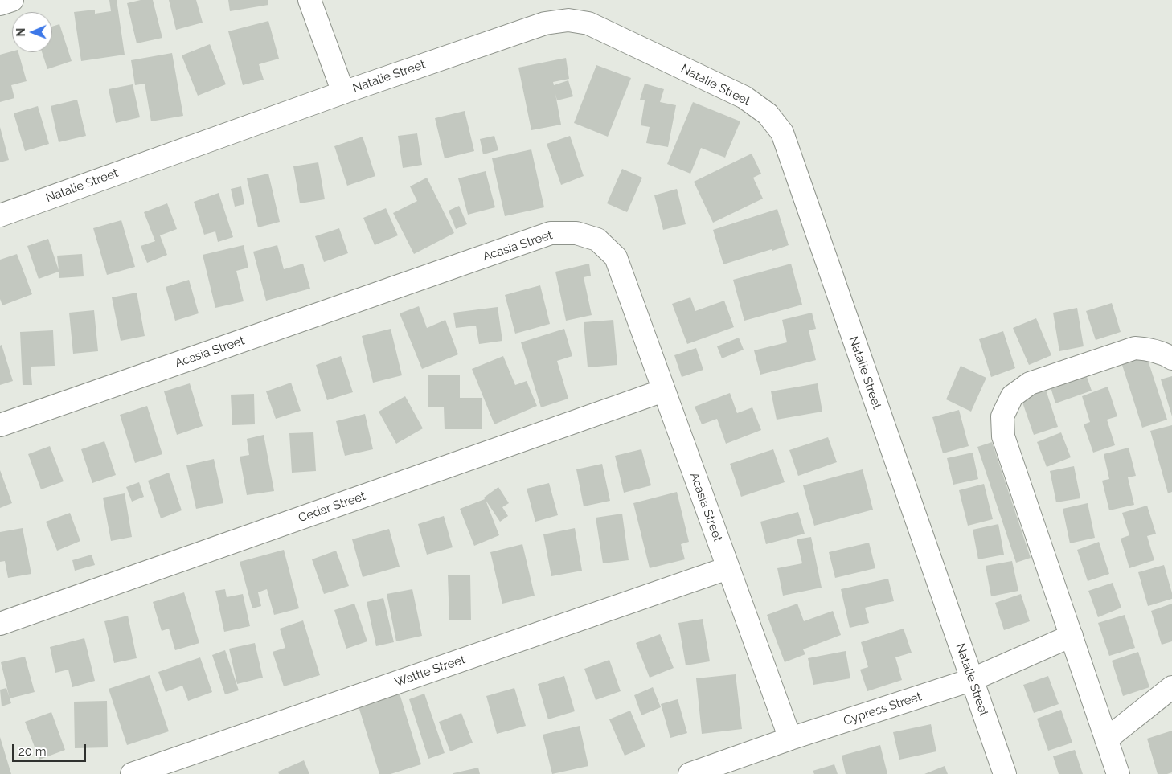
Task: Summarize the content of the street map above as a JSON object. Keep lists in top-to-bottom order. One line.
{"streets":{"street":["Natalie Street","Acasia Street","Cedar Street","Wattle Street","Cypress Street"]},"crossings":[["Natalie Street","Cypress Street"],["Acasia Street","Cedar Street"],["Acasia Street","Wattle Street"],["Acasia Street","Cypress Street"]],"scale_bar":"20 m","north":"left"}
